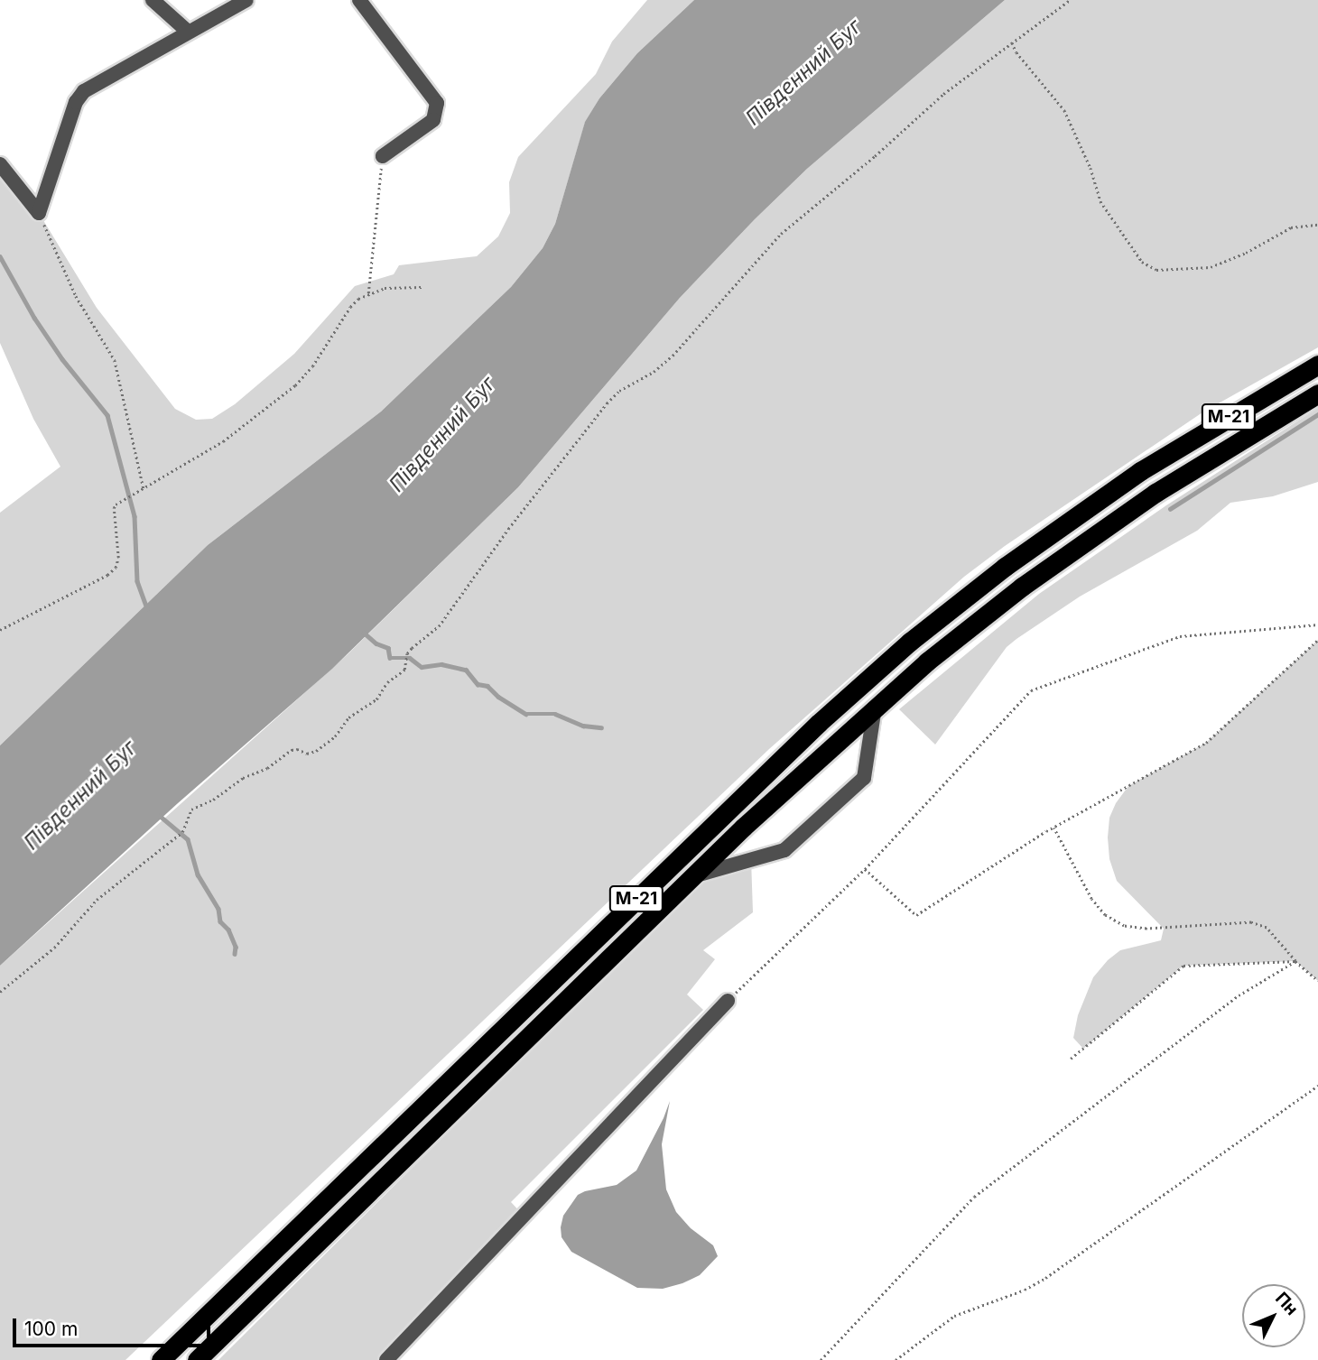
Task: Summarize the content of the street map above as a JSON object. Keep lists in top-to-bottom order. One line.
{"streets":{"highway":["М-21"]},"water":["Південний Буг"],"scale_bar":"100 m","north":"top right"}
